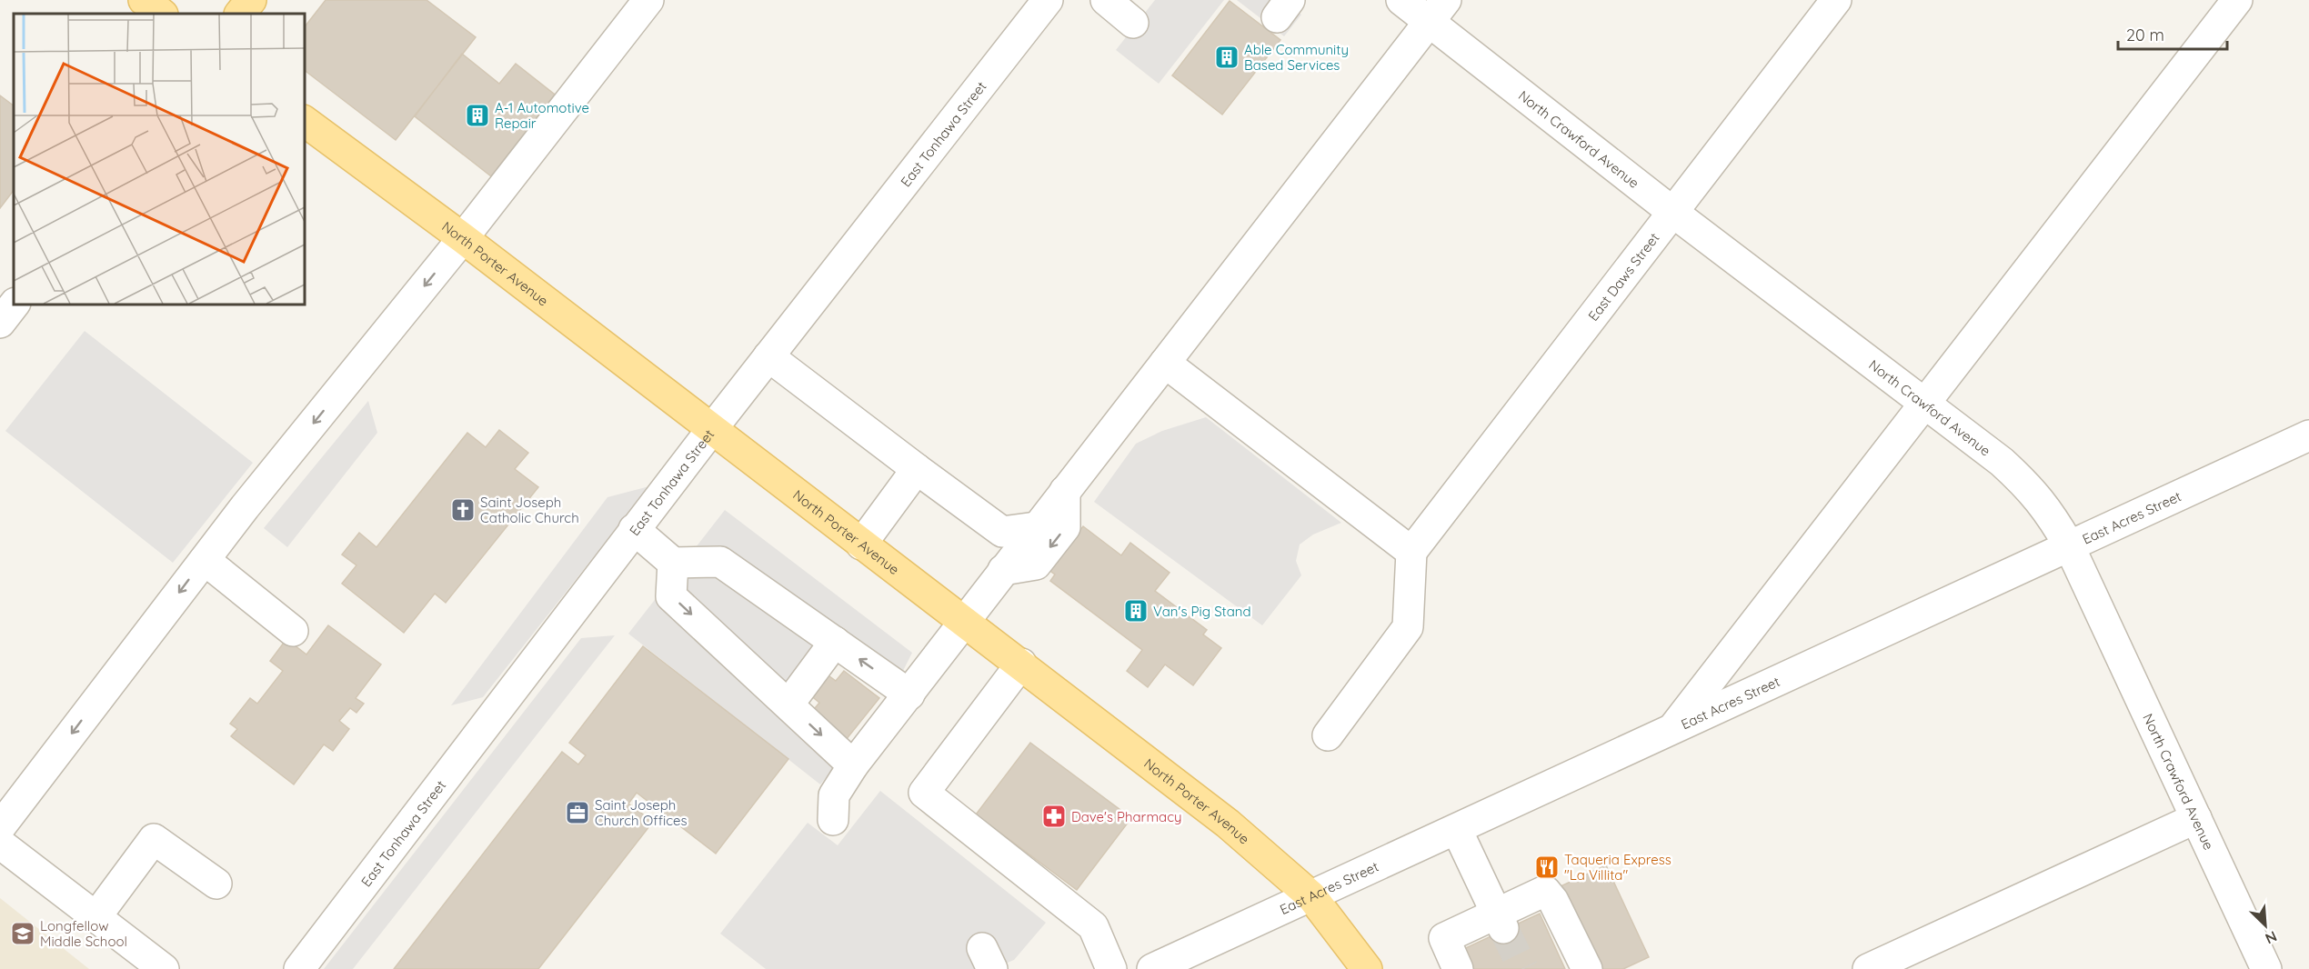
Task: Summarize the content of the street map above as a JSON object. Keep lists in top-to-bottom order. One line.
{"streets":{"main road":["North Porter Avenue"],"street":["East Tonhawa Street","North Crawford Avenue","East Daws Street","East Acres Street"]},"crossings":[["East Tonhawa Street","North Porter Avenue"],["North Crawford Avenue","East Daws Street"],["North Crawford Avenue","East Acres Street"],["North Porter Avenue","East Acres Street"]],"places":{"building":["Able Community Based Services","A-1 Automotive Repair","Van's Pig Stand"],"church":["Saint Joseph Catholic Church"],"office":["Saint Joseph Church Offices"],"pharmacy":["Dave's Pharmacy"],"restaurant":["Taqueria Express \"La Villita\""],"school or university":["Longfellow Middle School"]},"scale_bar":"20 m","north":"bottom right"}
